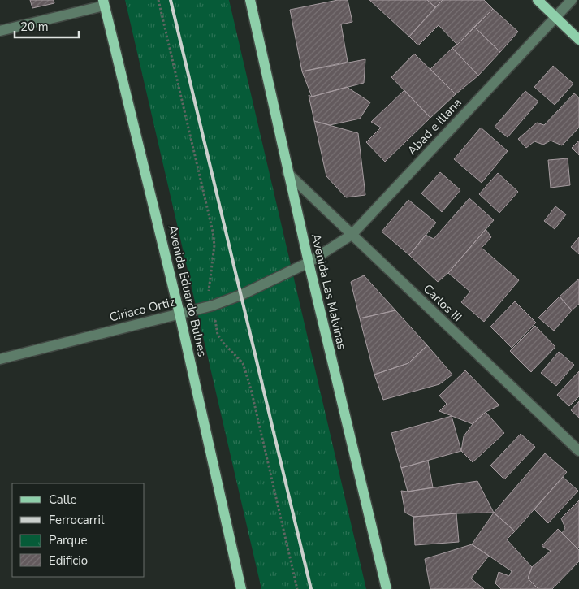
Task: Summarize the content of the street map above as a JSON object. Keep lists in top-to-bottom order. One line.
{"streets":{"main road":["Avenida Eduardo Bulnes","Avenida Las Malvinas"],"street":["Abad e Illana","Carlos III","Ciriaco Ortiz"]},"crossings":[["Abad e Illana","Avenida Las Malvinas"],["Abad e Illana","Carlos III"],["Abad e Illana","Ciriaco Ortiz"],["Avenida Eduardo Bulnes","Ciriaco Ortiz"],["Avenida Las Malvinas","Carlos III"],["Avenida Las Malvinas","Ciriaco Ortiz"]],"legend":["Calle","Ferrocarril","Parque","Edificio"],"scale_bar":"20 m"}
